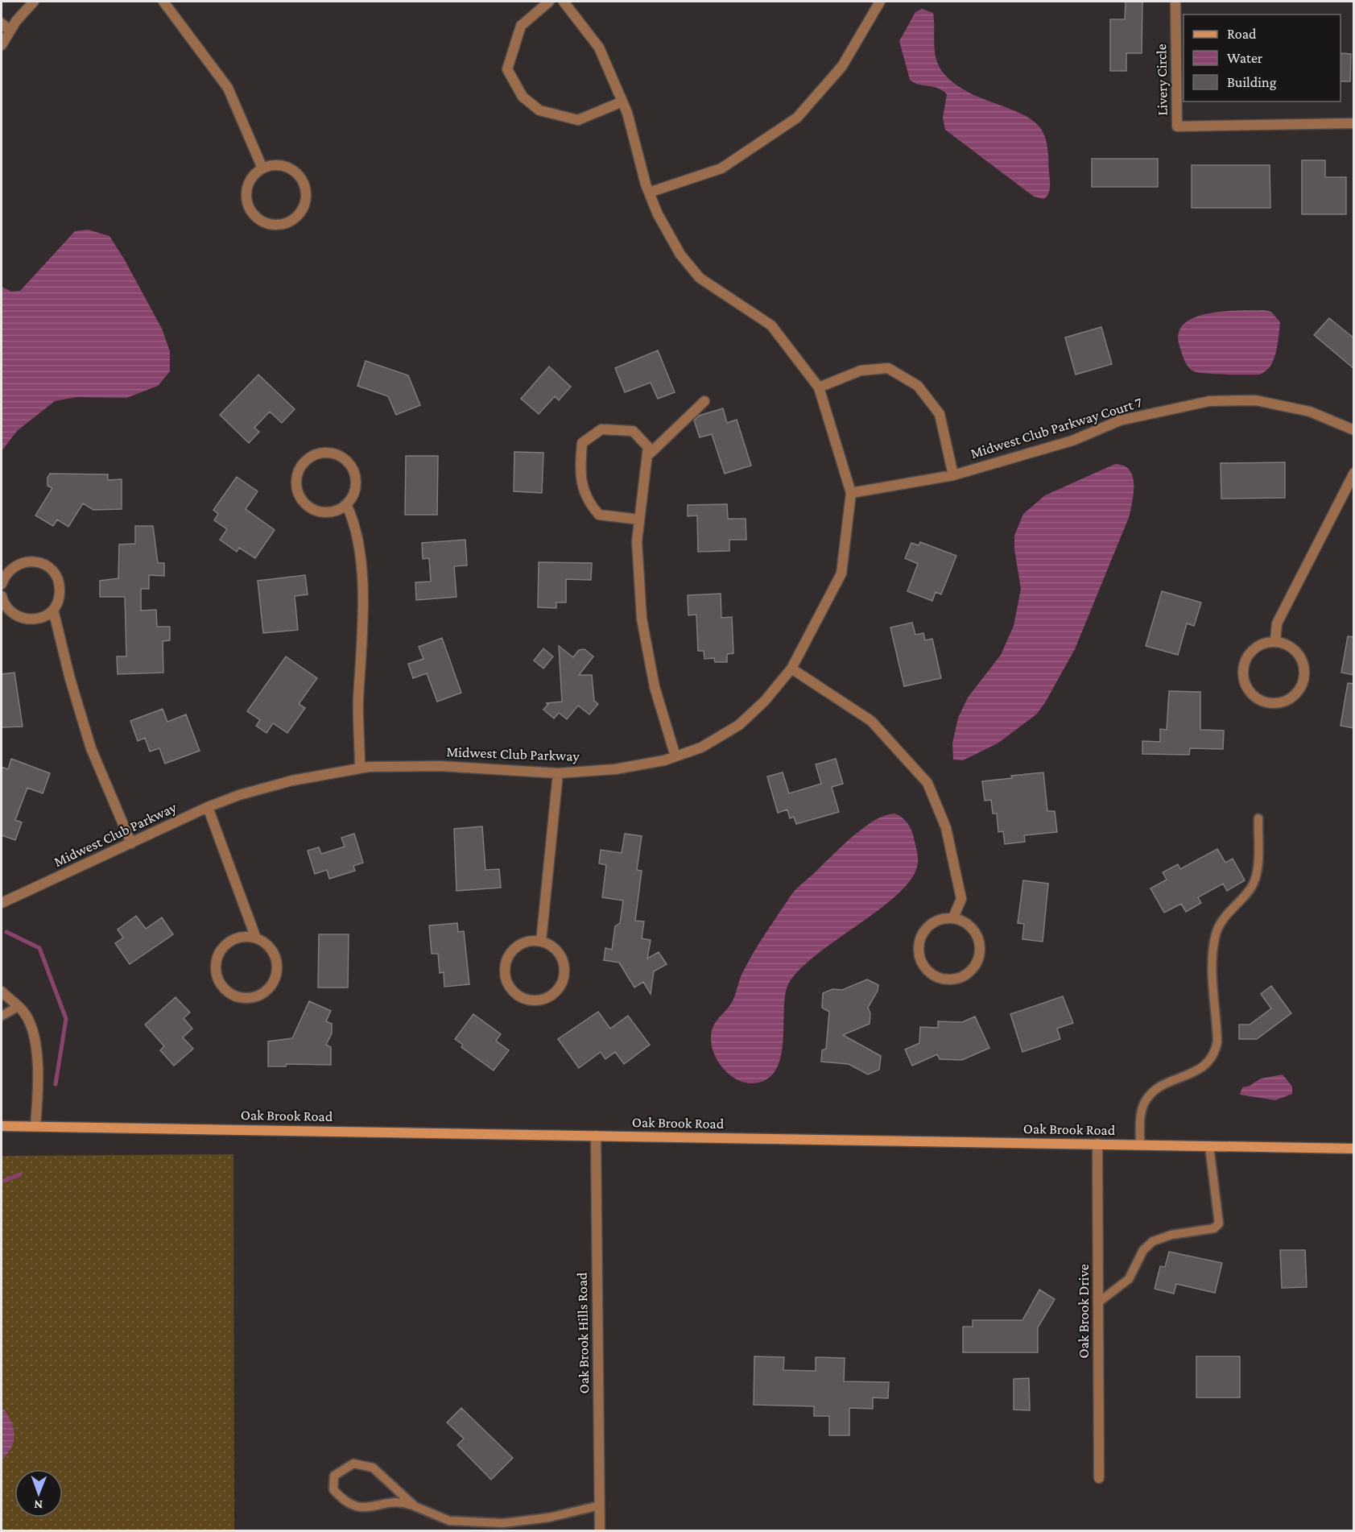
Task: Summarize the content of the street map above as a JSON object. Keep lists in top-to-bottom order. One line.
{"streets":{"main road":["Oak Brook Road"],"street":["Livery Circle","Midwest Club Parkway Court 7","Midwest Club Parkway","Oak Brook Drive","Oak Brook Hills Road"]},"crossings":[["Midwest Club Parkway Court 7","Midwest Club Parkway"],["Oak Brook Road","Oak Brook Drive"],["Oak Brook Road","Oak Brook Hills Road"]],"legend":["Road","Water","Building"],"north":"bottom"}
